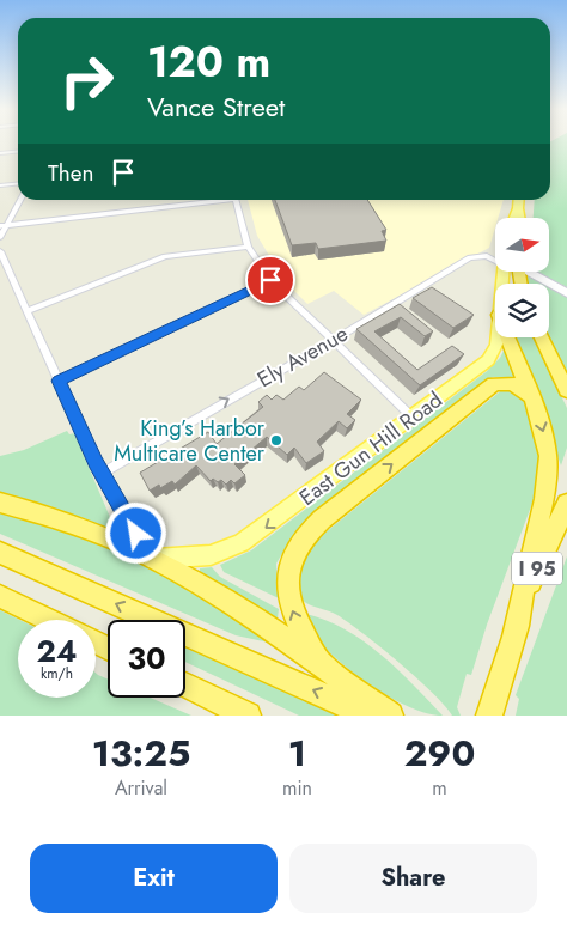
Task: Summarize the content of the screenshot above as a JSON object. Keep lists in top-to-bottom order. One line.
{"streets":{"highway":["I 95"],"main road":["East Gun Hill Road"],"street":["Ely Avenue"]},"one_way":["Ely Avenue","East Gun Hill Road"],"places":["King’s Harbor Multicare Center"],"north":"right","page":{"turn":["120 m","Vance Street"],"then":"Then","speed":"24 km/h","limit":"30","eta":["13:25","Arrival","1","min","290","m"],"buttons":["Exit","Share"]}}
